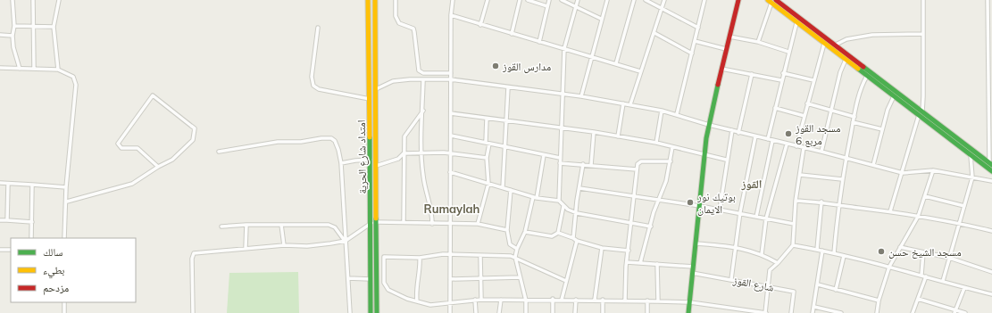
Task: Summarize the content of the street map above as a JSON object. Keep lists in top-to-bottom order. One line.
{"streets":{"main road":["امتداد شارع الحرية"],"street":["شارع القوز"]},"districts":["القوز","Rumaylah"],"places":["مدارس القوز","مسجد القوز مربع 6","بوتيك نور الايمان","مسجد الشيخ حسن"],"legend":["سالك","بطيء","مزدحم"]}
